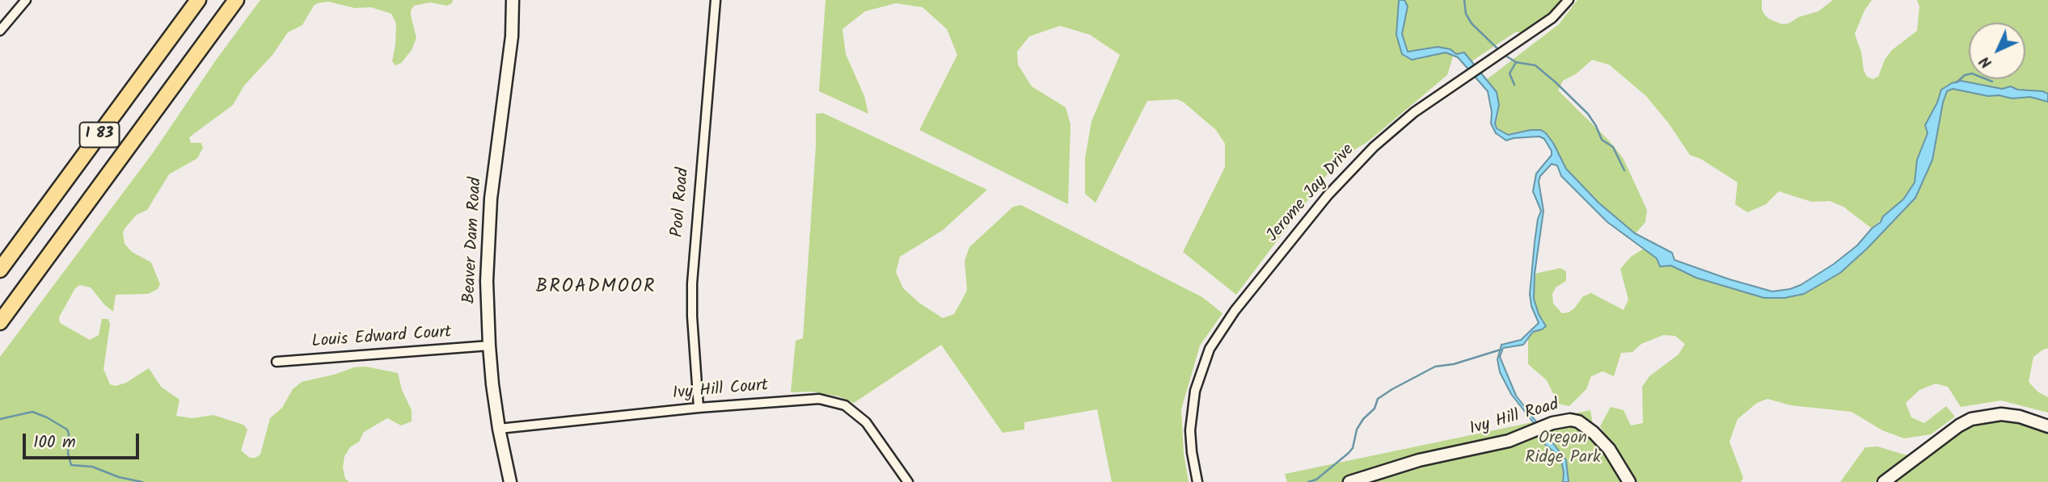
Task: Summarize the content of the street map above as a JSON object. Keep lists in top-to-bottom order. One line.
{"streets":{"highway":["I 83"],"street":["Jerome Jay Drive","Pool Road","Beaver Dam Road","Louis Edward Court","Ivy Hill Court","Ivy Hill Road"]},"crossings":[["Pool Road","Ivy Hill Court"],["Beaver Dam Road","Louis Edward Court"],["Beaver Dam Road","Ivy Hill Court"]],"districts":["BROADMOOR"],"parks":["Oregon Ridge Park"],"scale_bar":"100 m","north":"bottom left"}
